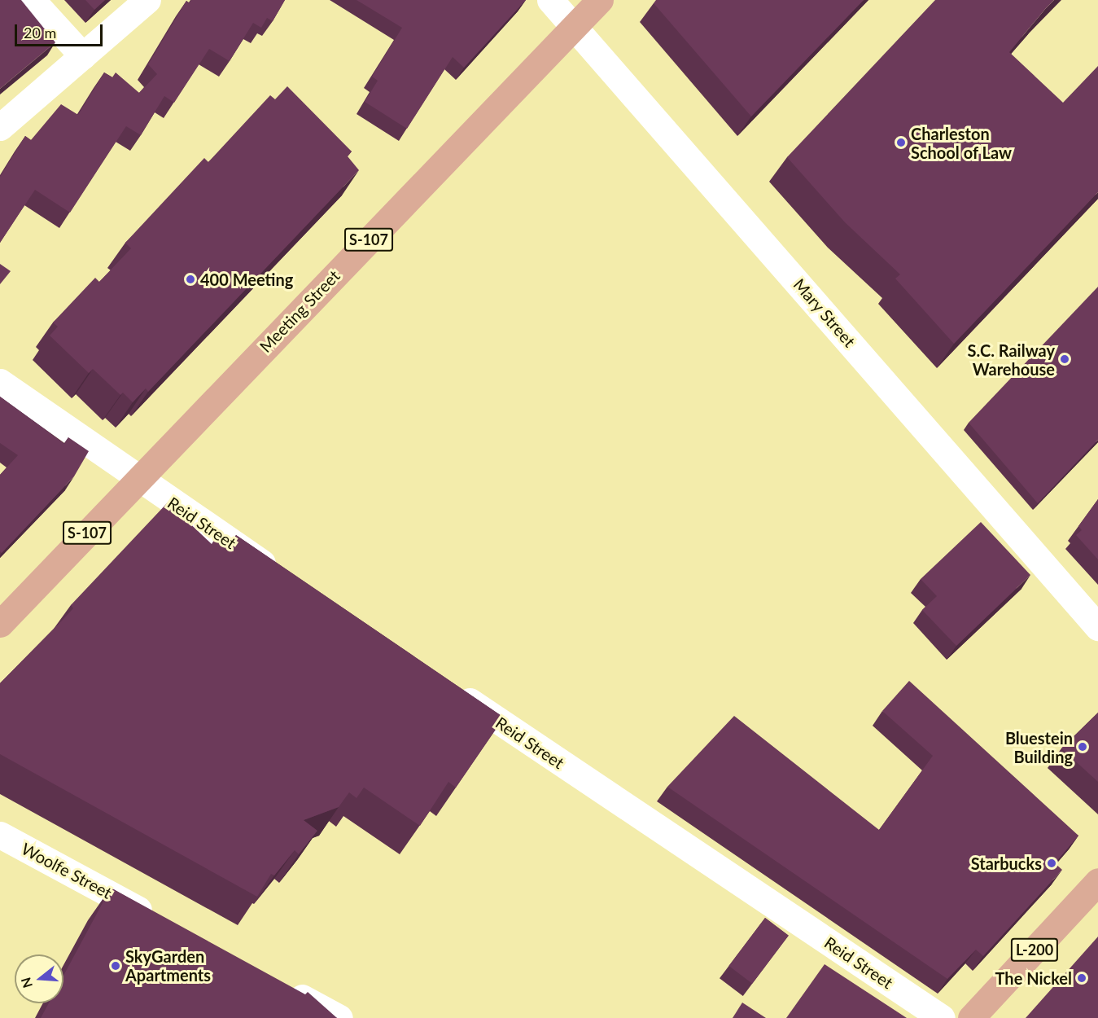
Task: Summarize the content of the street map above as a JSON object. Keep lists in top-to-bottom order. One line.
{"streets":{"main road":["S-107","Meeting Street","L-200"],"street":["Mary Street","Reid Street","Woolfe Street"]},"crossings":[["Meeting Street","Mary Street"],["Meeting Street","Reid Street"]],"places":["Charleston School of Law","400 Meeting","S.C. Railway Warehouse","Bluestein Building","Starbucks","SkyGarden Apartments","The Nickel"],"scale_bar":"20 m","north":"left"}
